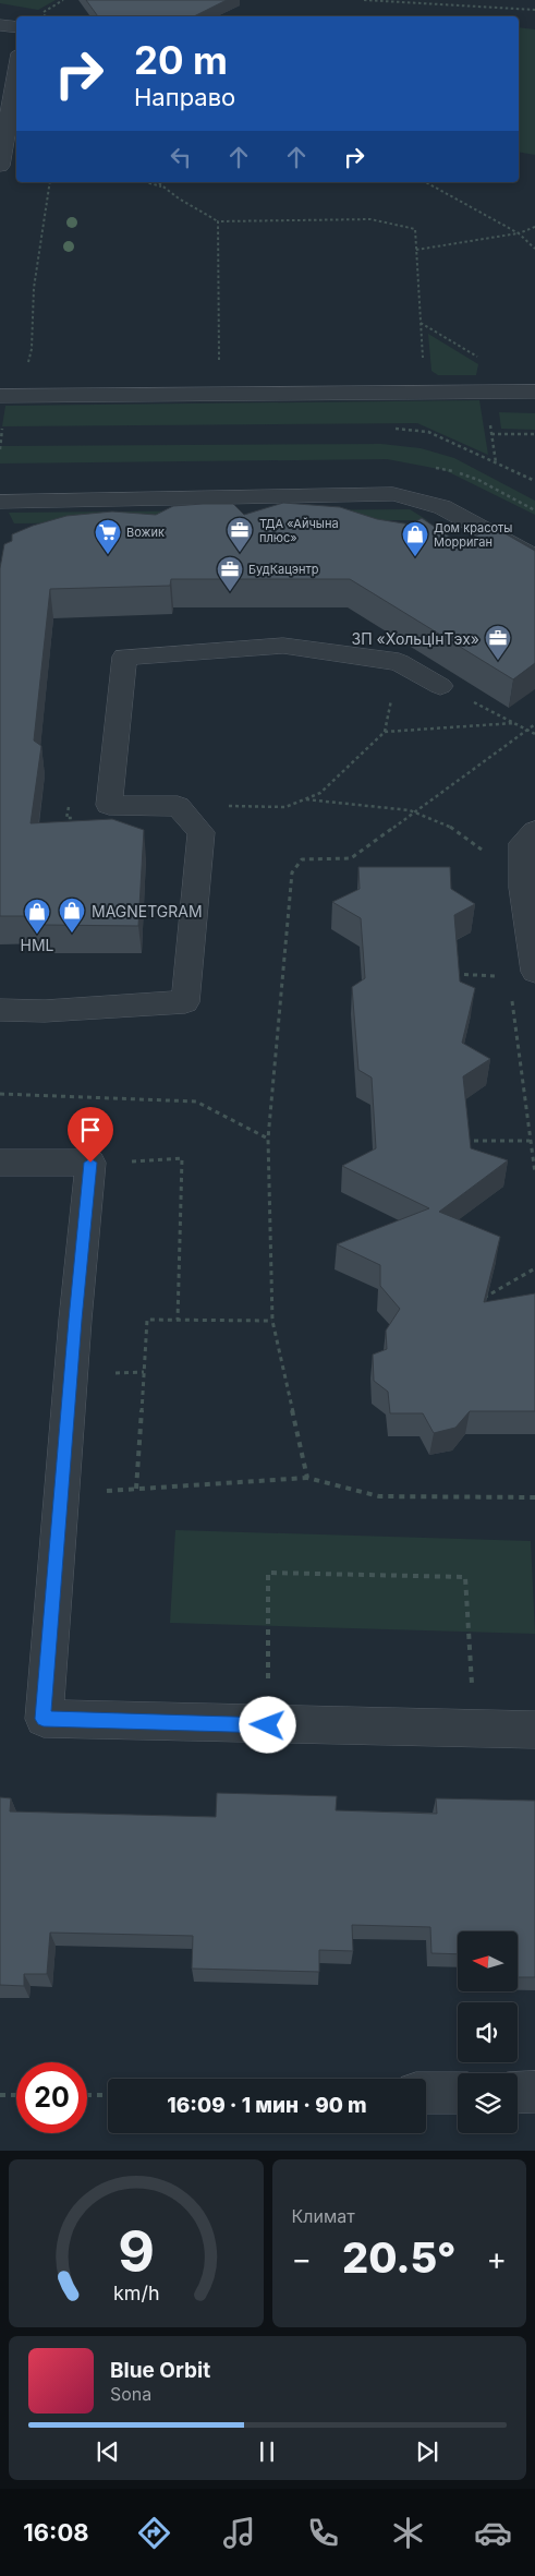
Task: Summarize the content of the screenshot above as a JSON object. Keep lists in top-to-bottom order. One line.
{"places":{"office":["ТДА «Айчына плюс»","БудКацэнтр","ЗП «ХольцIнТэх»"],"supermarket":["Вожик"],"shop":["Дом красоты Морриган","MAGNETGRAM","HML"]},"north":"left","page":{"turn":["20 m","Направо"],"limit":"20","trip":"16:09 · 1 мин · 90 m","tile":"Климат","heat":["−","20.5°","+"],"song":["Blue Orbit","Sona"],"tabs":"16:08","gauge":["9","km/h"]}}
